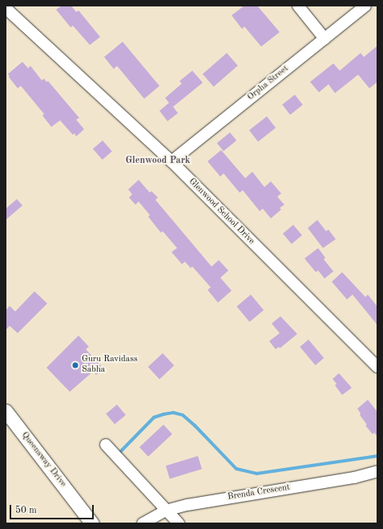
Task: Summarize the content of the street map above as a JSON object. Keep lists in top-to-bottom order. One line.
{"streets":{"main road":["Queensway Drive"],"street":["Orpha Street","Glenwood School Drive","Brenda Crescent"]},"crossings":[["Orpha Street","Glenwood School Drive"]],"districts":["Glenwood Park"],"places":["Guru Ravidass Sabha"],"scale_bar":"50 m"}
